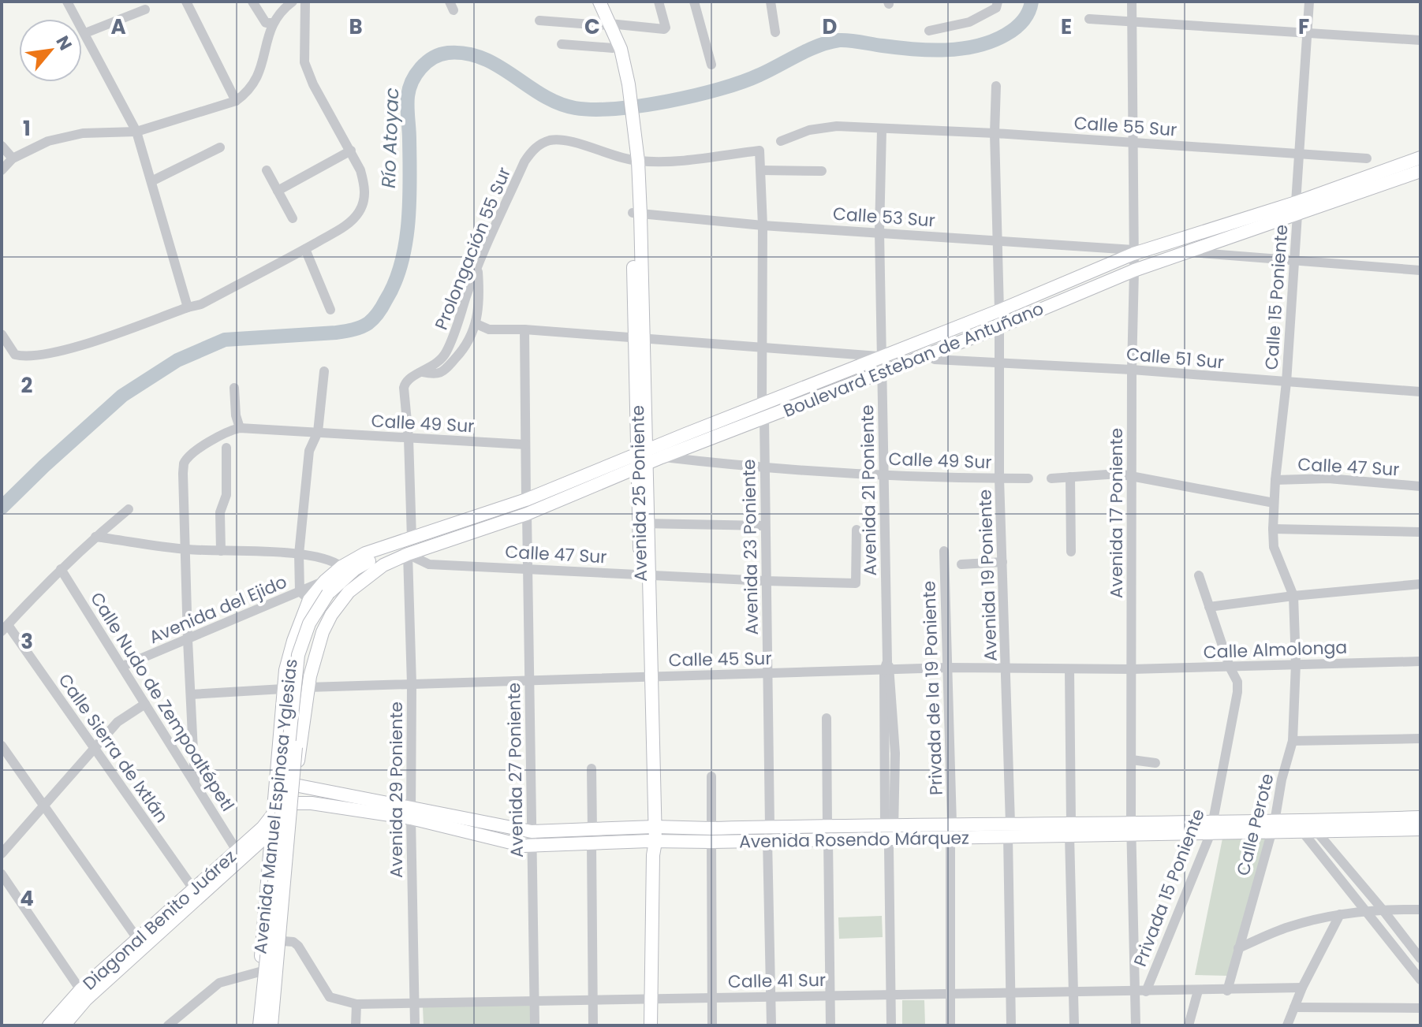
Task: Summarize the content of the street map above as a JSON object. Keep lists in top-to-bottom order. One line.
{"streets":{"main road":["Boulevard Esteban de Antuñano","Avenida 25 Poniente","Avenida Manuel Espinosa Yglesias","Avenida Rosendo Márquez","Diagonal Benito Juárez"],"street":["Calle 55 Sur","Calle 53 Sur","Prolongación 55 Sur","Calle 15 Poniente","Calle 51 Sur","Calle 49 Sur","Calle 47 Sur","Avenida 21 Poniente","Avenida 17 Poniente","Avenida 23 Poniente","Avenida 19 Poniente","Avenida del Ejido","Calle Almolonga","Calle 45 Sur","Privada de la 19 Poniente","Calle Nudo de Zempoaltépetl","Calle Sierra de Ixtlán","Avenida 27 Poniente","Avenida 29 Poniente","Calle Perote","Privada 15 Poniente","Calle 41 Sur"]},"crossings":[["Calle 55 Sur","Calle 15 Poniente"],["Calle 55 Sur","Avenida 21 Poniente"],["Calle 55 Sur","Avenida 17 Poniente"],["Calle 53 Sur","Boulevard Esteban de Antuñano"],["Calle 53 Sur","Avenida 21 Poniente"],["Calle 53 Sur","Avenida 25 Poniente"],["Calle 53 Sur","Avenida 17 Poniente"],["Prolongación 55 Sur","Calle 49 Sur"],["Prolongación 55 Sur","Avenida 25 Poniente"],["Calle 15 Poniente","Calle 51 Sur"],["Calle 15 Poniente","Boulevard Esteban de Antuñano"],["Calle 15 Poniente","Calle 47 Sur"],["Calle 15 Poniente","Calle Perote"],["Calle 51 Sur","Boulevard Esteban de Antuñano"],["Calle 51 Sur","Avenida 17 Poniente"],["Calle 51 Sur","Avenida 19 Poniente"],["Boulevard Esteban de Antuñano","Calle 49 Sur"],["Boulevard Esteban de Antuñano","Calle 47 Sur"],["Boulevard Esteban de Antuñano","Avenida 21 Poniente"],["Boulevard Esteban de Antuñano","Avenida 25 Poniente"],["Boulevard Esteban de Antuñano","Avenida 17 Poniente"],["Boulevard Esteban de Antuñano","Avenida 23 Poniente"],["Boulevard Esteban de Antuñano","Avenida 19 Poniente"],["Boulevard Esteban de Antuñano","Avenida 27 Poniente"],["Boulevard Esteban de Antuñano","Avenida 29 Poniente"],["Boulevard Esteban de Antuñano","Avenida Manuel Espinosa Yglesias"],["Calle 49 Sur","Avenida 21 Poniente"],["Calle 49 Sur","Avenida 23 Poniente"],["Calle 49 Sur","Avenida 19 Poniente"],["Calle 47 Sur","Avenida 25 Poniente"],["Calle 47 Sur","Avenida 23 Poniente"],["Calle 47 Sur","Avenida 27 Poniente"],["Calle 47 Sur","Avenida 29 Poniente"],["Calle 47 Sur","Avenida Manuel Espinosa Yglesias"],["Avenida 21 Poniente","Calle 45 Sur"],["Avenida 21 Poniente","Avenida Rosendo Márquez"],["Avenida 21 Poniente","Calle 41 Sur"],["Avenida 25 Poniente","Calle 45 Sur"],["Avenida 25 Poniente","Avenida Rosendo Márquez"],["Avenida 25 Poniente","Calle 41 Sur"],["Avenida 17 Poniente","Calle Almolonga"],["Avenida 17 Poniente","Calle 45 Sur"],["Avenida 17 Poniente","Avenida Rosendo Márquez"],["Avenida 17 Poniente","Privada 15 Poniente"],["Avenida 17 Poniente","Calle 41 Sur"],["Avenida 23 Poniente","Calle 45 Sur"],["Avenida 23 Poniente","Avenida Rosendo Márquez"],["Avenida 23 Poniente","Calle 41 Sur"],["Avenida 19 Poniente","Calle 45 Sur"],["Avenida 19 Poniente","Avenida Rosendo Márquez"],["Avenida 19 Poniente","Calle 41 Sur"],["Avenida del Ejido","Calle Nudo de Zempoaltépetl"],["Avenida del Ejido","Avenida Manuel Espinosa Yglesias"],["Calle Almolonga","Calle 45 Sur"],["Calle Almolonga","Calle Perote"],["Calle Almolonga","Privada 15 Poniente"],["Calle 45 Sur","Privada de la 19 Poniente"],["Calle 45 Sur","Avenida 27 Poniente"],["Calle 45 Sur","Avenida 29 Poniente"],["Calle 45 Sur","Avenida Manuel Espinosa Yglesias"],["Privada de la 19 Poniente","Avenida Rosendo Márquez"],["Privada de la 19 Poniente","Calle 41 Sur"],["Calle Nudo de Zempoaltépetl","Diagonal Benito Juárez"],["Calle Sierra de Ixtlán","Diagonal Benito Juárez"],["Avenida 27 Poniente","Avenida Rosendo Márquez"],["Avenida 27 Poniente","Calle 41 Sur"],["Avenida 29 Poniente","Avenida Manuel Espinosa Yglesias"],["Avenida 29 Poniente","Avenida Rosendo Márquez"],["Avenida 29 Poniente","Calle 41 Sur"],["Avenida Manuel Espinosa Yglesias","Avenida Rosendo Márquez"],["Avenida Manuel Espinosa Yglesias","Diagonal Benito Juárez"],["Avenida Manuel Espinosa Yglesias","Calle 41 Sur"],["Calle Perote","Avenida Rosendo Márquez"],["Calle Perote","Calle 41 Sur"],["Avenida Rosendo Márquez","Privada 15 Poniente"],["Avenida Rosendo Márquez","Diagonal Benito Juárez"],["Privada 15 Poniente","Calle 41 Sur"]],"water":["Río Atoyac"],"north":"top right","grid":{"columns":["A","B","C","D","E","F"],"rows":["1","2","3","4"]}}
